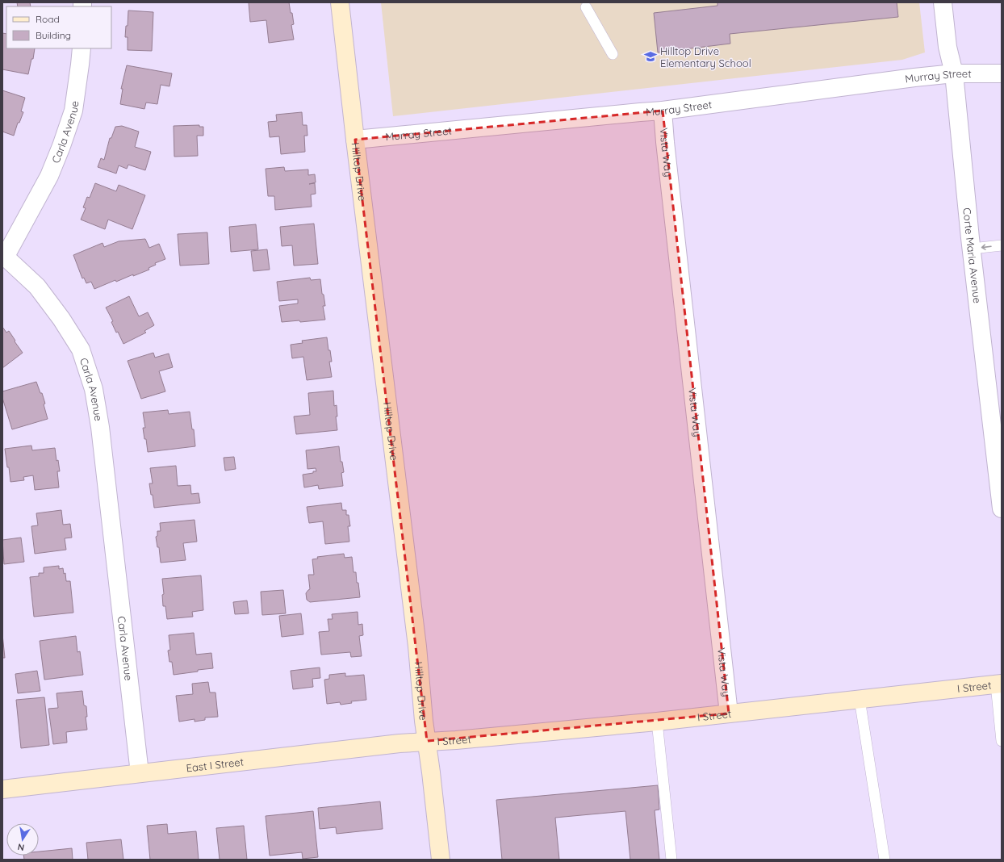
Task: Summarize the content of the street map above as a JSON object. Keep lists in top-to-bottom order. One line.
{"streets":{"street":["Murray Street","Carla Avenue","Vista Way","Hilltop Drive","Corte Maria Avenue","I Street","East I Street"]},"crossings":[["Murray Street","Vista Way"],["Murray Street","Hilltop Drive"],["Murray Street","Corte Maria Avenue"],["Carla Avenue","East I Street"],["Vista Way","I Street"],["Hilltop Drive","I Street"],["Hilltop Drive","East I Street"],["I Street","East I Street"]],"places":{"school or university":["Hilltop Drive Elementary School"]},"legend":["Road","Building"],"north":"bottom"}
